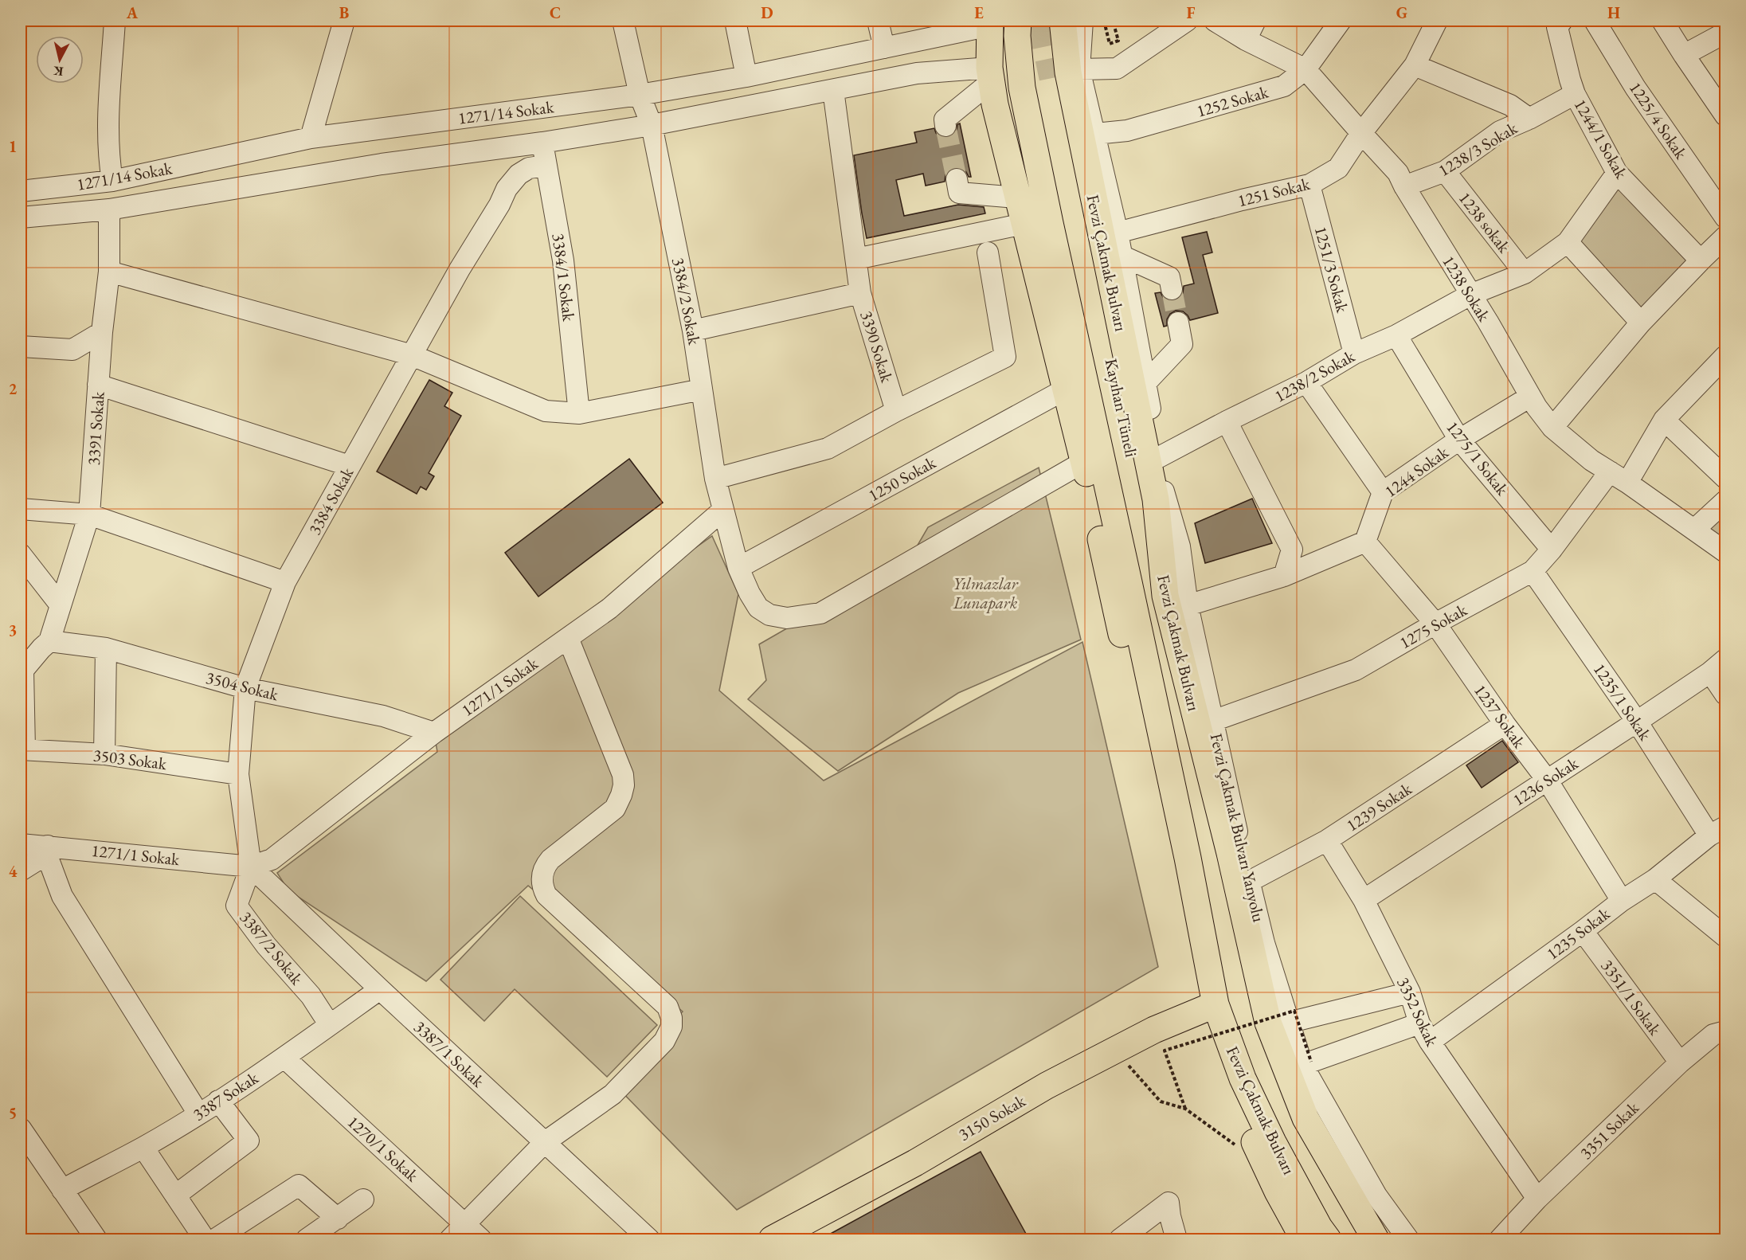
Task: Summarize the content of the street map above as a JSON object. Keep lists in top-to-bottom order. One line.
{"streets":{"main road":["Fevzi Çakmak Bulvarı","Kayıhan Tüneli","3150 Sokak"],"street":["1252 Sokak","1271/14 Sokak","1225/4 Sokak","1244/1 Sokak","1238/3 Sokak","1251 Sokak","1238 sokak","1251/3 Sokak","3384/1 Sokak","1238 Sokak","3384/2 Sokak","3390 Sokak","1238/2 Sokak","3391 Sokak","1275/1 Sokak","1244 Sokak","1250 Sokak","3384 Sokak","1275 Sokak","3504 Sokak","1271/1 Sokak","1235/1 Sokak","1237 Sokak","3503 Sokak","1236 Sokak","1239 Sokak","Fevzi Çakmak Bulvarı Yanyolu","1235 Sokak","3387/2 Sokak","3351/1 Sokak","3352 Sokak","3387/1 Sokak","3387 Sokak","3351 Sokak","1270/1 Sokak"]},"crossings":[["1252 Sokak","1238 Sokak"],["1252 Sokak","Fevzi Çakmak Bulvarı Yanyolu"],["1271/14 Sokak","3384/2 Sokak"],["1244/1 Sokak","1238/3 Sokak"],["1244/1 Sokak","1238/2 Sokak"],["1238/3 Sokak","1238 sokak"],["1238/3 Sokak","1238 Sokak"],["1251 Sokak","1251/3 Sokak"],["1251 Sokak","1238 Sokak"],["1251 Sokak","Fevzi Çakmak Bulvarı Yanyolu"],["1238 sokak","1238/2 Sokak"],["Fevzi Çakmak Bulvarı","Kayıhan Tüneli"],["Fevzi Çakmak Bulvarı","Fevzi Çakmak Bulvarı Yanyolu"],["Fevzi Çakmak Bulvarı","3150 Sokak"],["1251/3 Sokak","1238/2 Sokak"],["3384/1 Sokak","3384 Sokak"],["1238 Sokak","1238/2 Sokak"],["1238 Sokak","1244 Sokak"],["1238 Sokak","1275 Sokak"],["3384/2 Sokak","1250 Sokak"],["3384/2 Sokak","1271/1 Sokak"],["1238/2 Sokak","1275/1 Sokak"],["1238/2 Sokak","Fevzi Çakmak Bulvarı Yanyolu"],["Kayıhan Tüneli","Fevzi Çakmak Bulvarı Yanyolu"],["3391 Sokak","3504 Sokak"],["1275/1 Sokak","1244 Sokak"],["1275/1 Sokak","1275 Sokak"],["1244 Sokak","1237 Sokak"],["3384 Sokak","3504 Sokak"],["3384 Sokak","1271/1 Sokak"],["3384 Sokak","3503 Sokak"],["3384 Sokak","3387/2 Sokak"],["3384 Sokak","3387/1 Sokak"],["1275 Sokak","1235/1 Sokak"],["1275 Sokak","1237 Sokak"],["1275 Sokak","Fevzi Çakmak Bulvarı Yanyolu"],["3504 Sokak","1271/1 Sokak"],["1271/1 Sokak","3387/2 Sokak"],["1271/1 Sokak","3387/1 Sokak"],["1235/1 Sokak","1236 Sokak"],["1235/1 Sokak","1235 Sokak"],["1237 Sokak","1236 Sokak"],["1237 Sokak","1239 Sokak"],["1237 Sokak","1235 Sokak"],["1236 Sokak","3352 Sokak"],["1239 Sokak","Fevzi Çakmak Bulvarı Yanyolu"],["1239 Sokak","3352 Sokak"],["1235 Sokak","3351/1 Sokak"],["1235 Sokak","3352 Sokak"],["3387/2 Sokak","3387/1 Sokak"],["3387/2 Sokak","3387 Sokak"],["3351/1 Sokak","3351 Sokak"],["3352 Sokak","3351 Sokak"],["3387/1 Sokak","3387 Sokak"],["3387 Sokak","1270/1 Sokak"]],"parks":["Yılmazlar Lunapark"],"north":"bottom","grid":{"columns":["A","B","C","D","E","F","G","H"],"rows":["1","2","3","4","5"]}}
